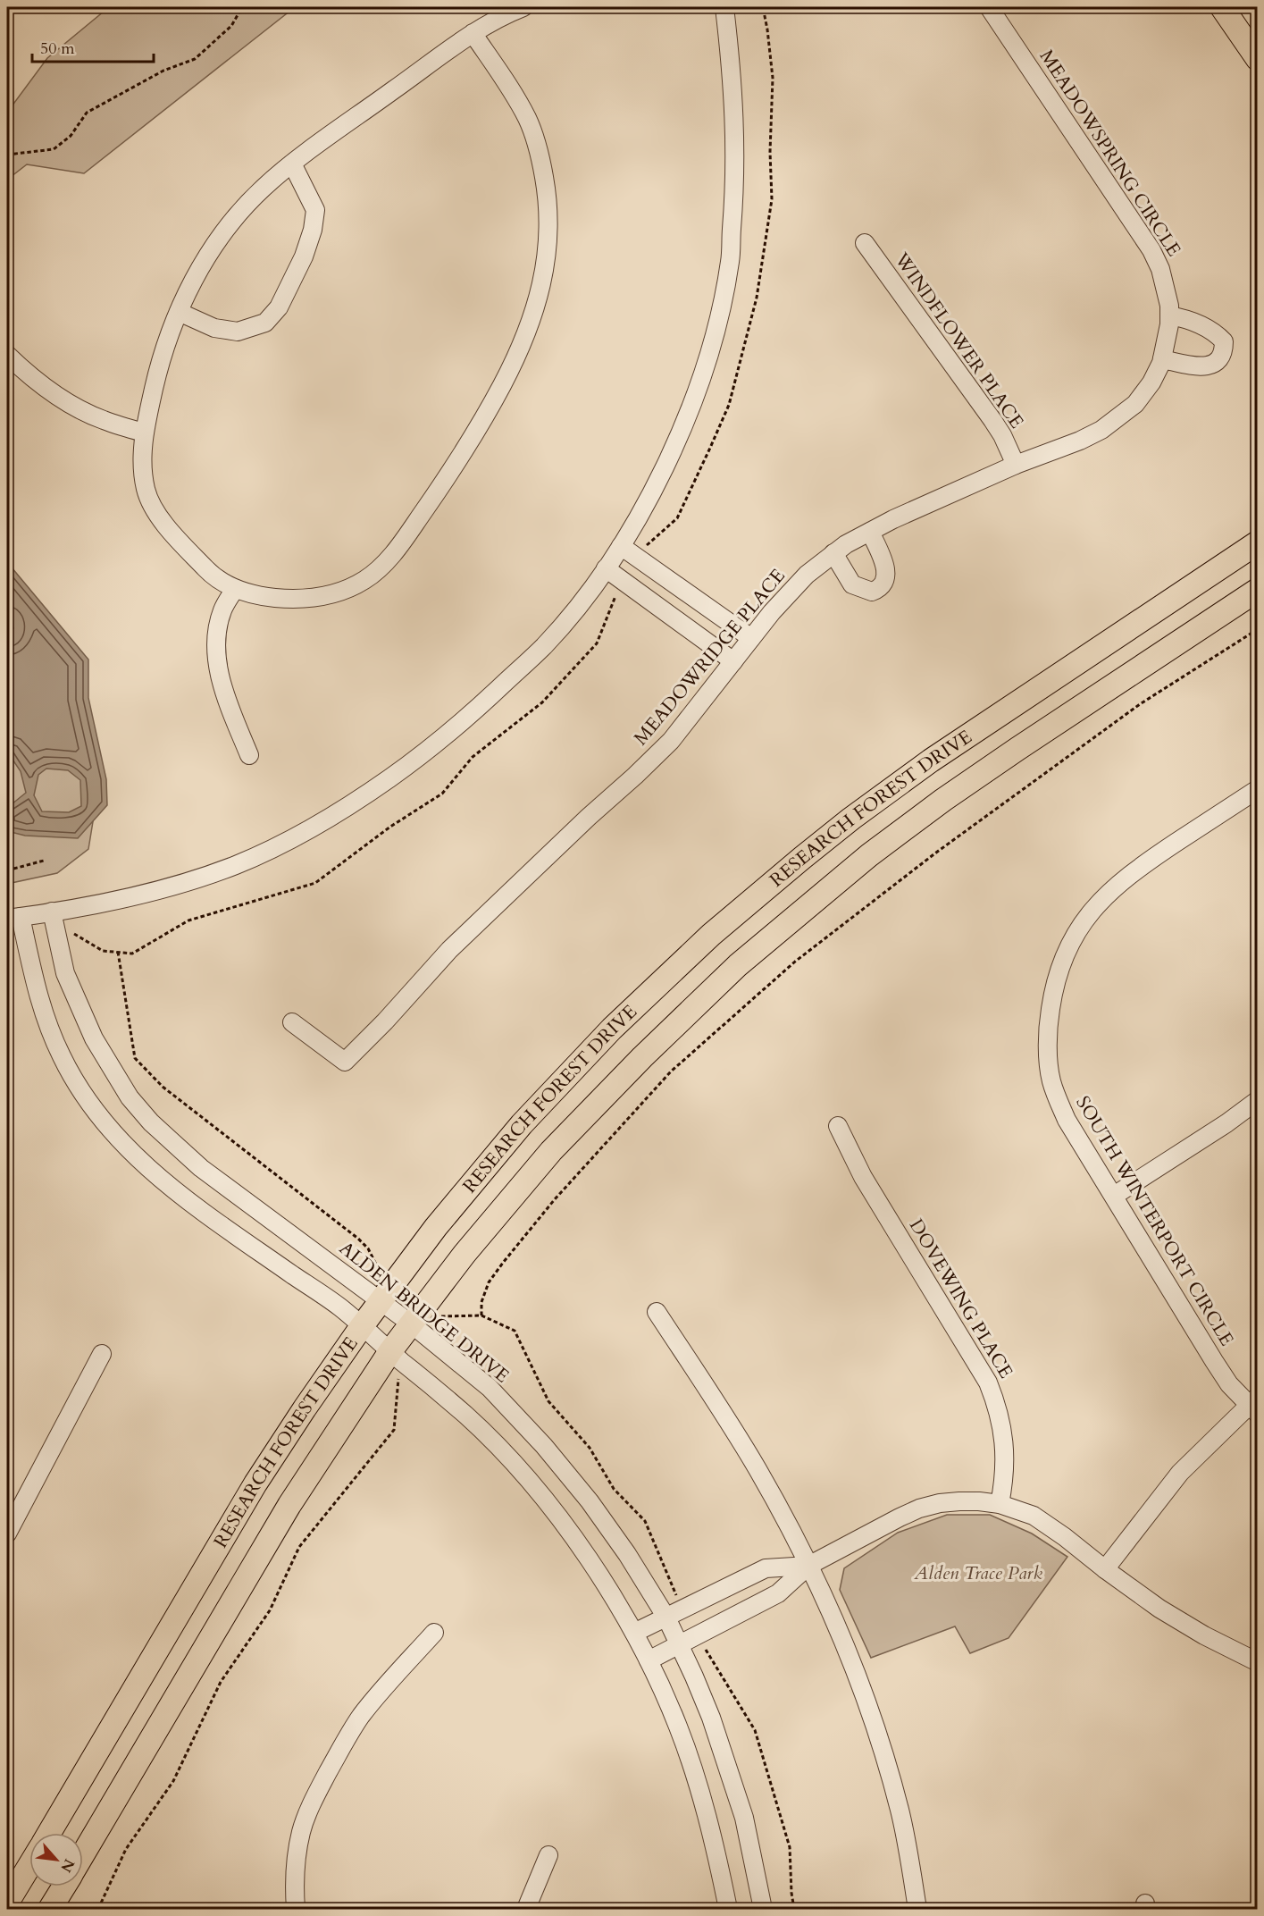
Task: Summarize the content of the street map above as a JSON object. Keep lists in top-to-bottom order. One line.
{"streets":{"main road":["RESEARCH FOREST DRIVE"],"street":["MEADOWSPRING CIRCLE","WINDFLOWER PLACE","MEADOWRIDGE PLACE","SOUTH WINTERPORT CIRCLE","DOVEWING PLACE","ALDEN BRIDGE DRIVE"]},"crossings":[["MEADOWSPRING CIRCLE","MEADOWRIDGE PLACE"],["WINDFLOWER PLACE","MEADOWRIDGE PLACE"],["RESEARCH FOREST DRIVE","ALDEN BRIDGE DRIVE"]],"parks":["Alden Trace Park"],"scale_bar":"50 m","north":"bottom right"}
